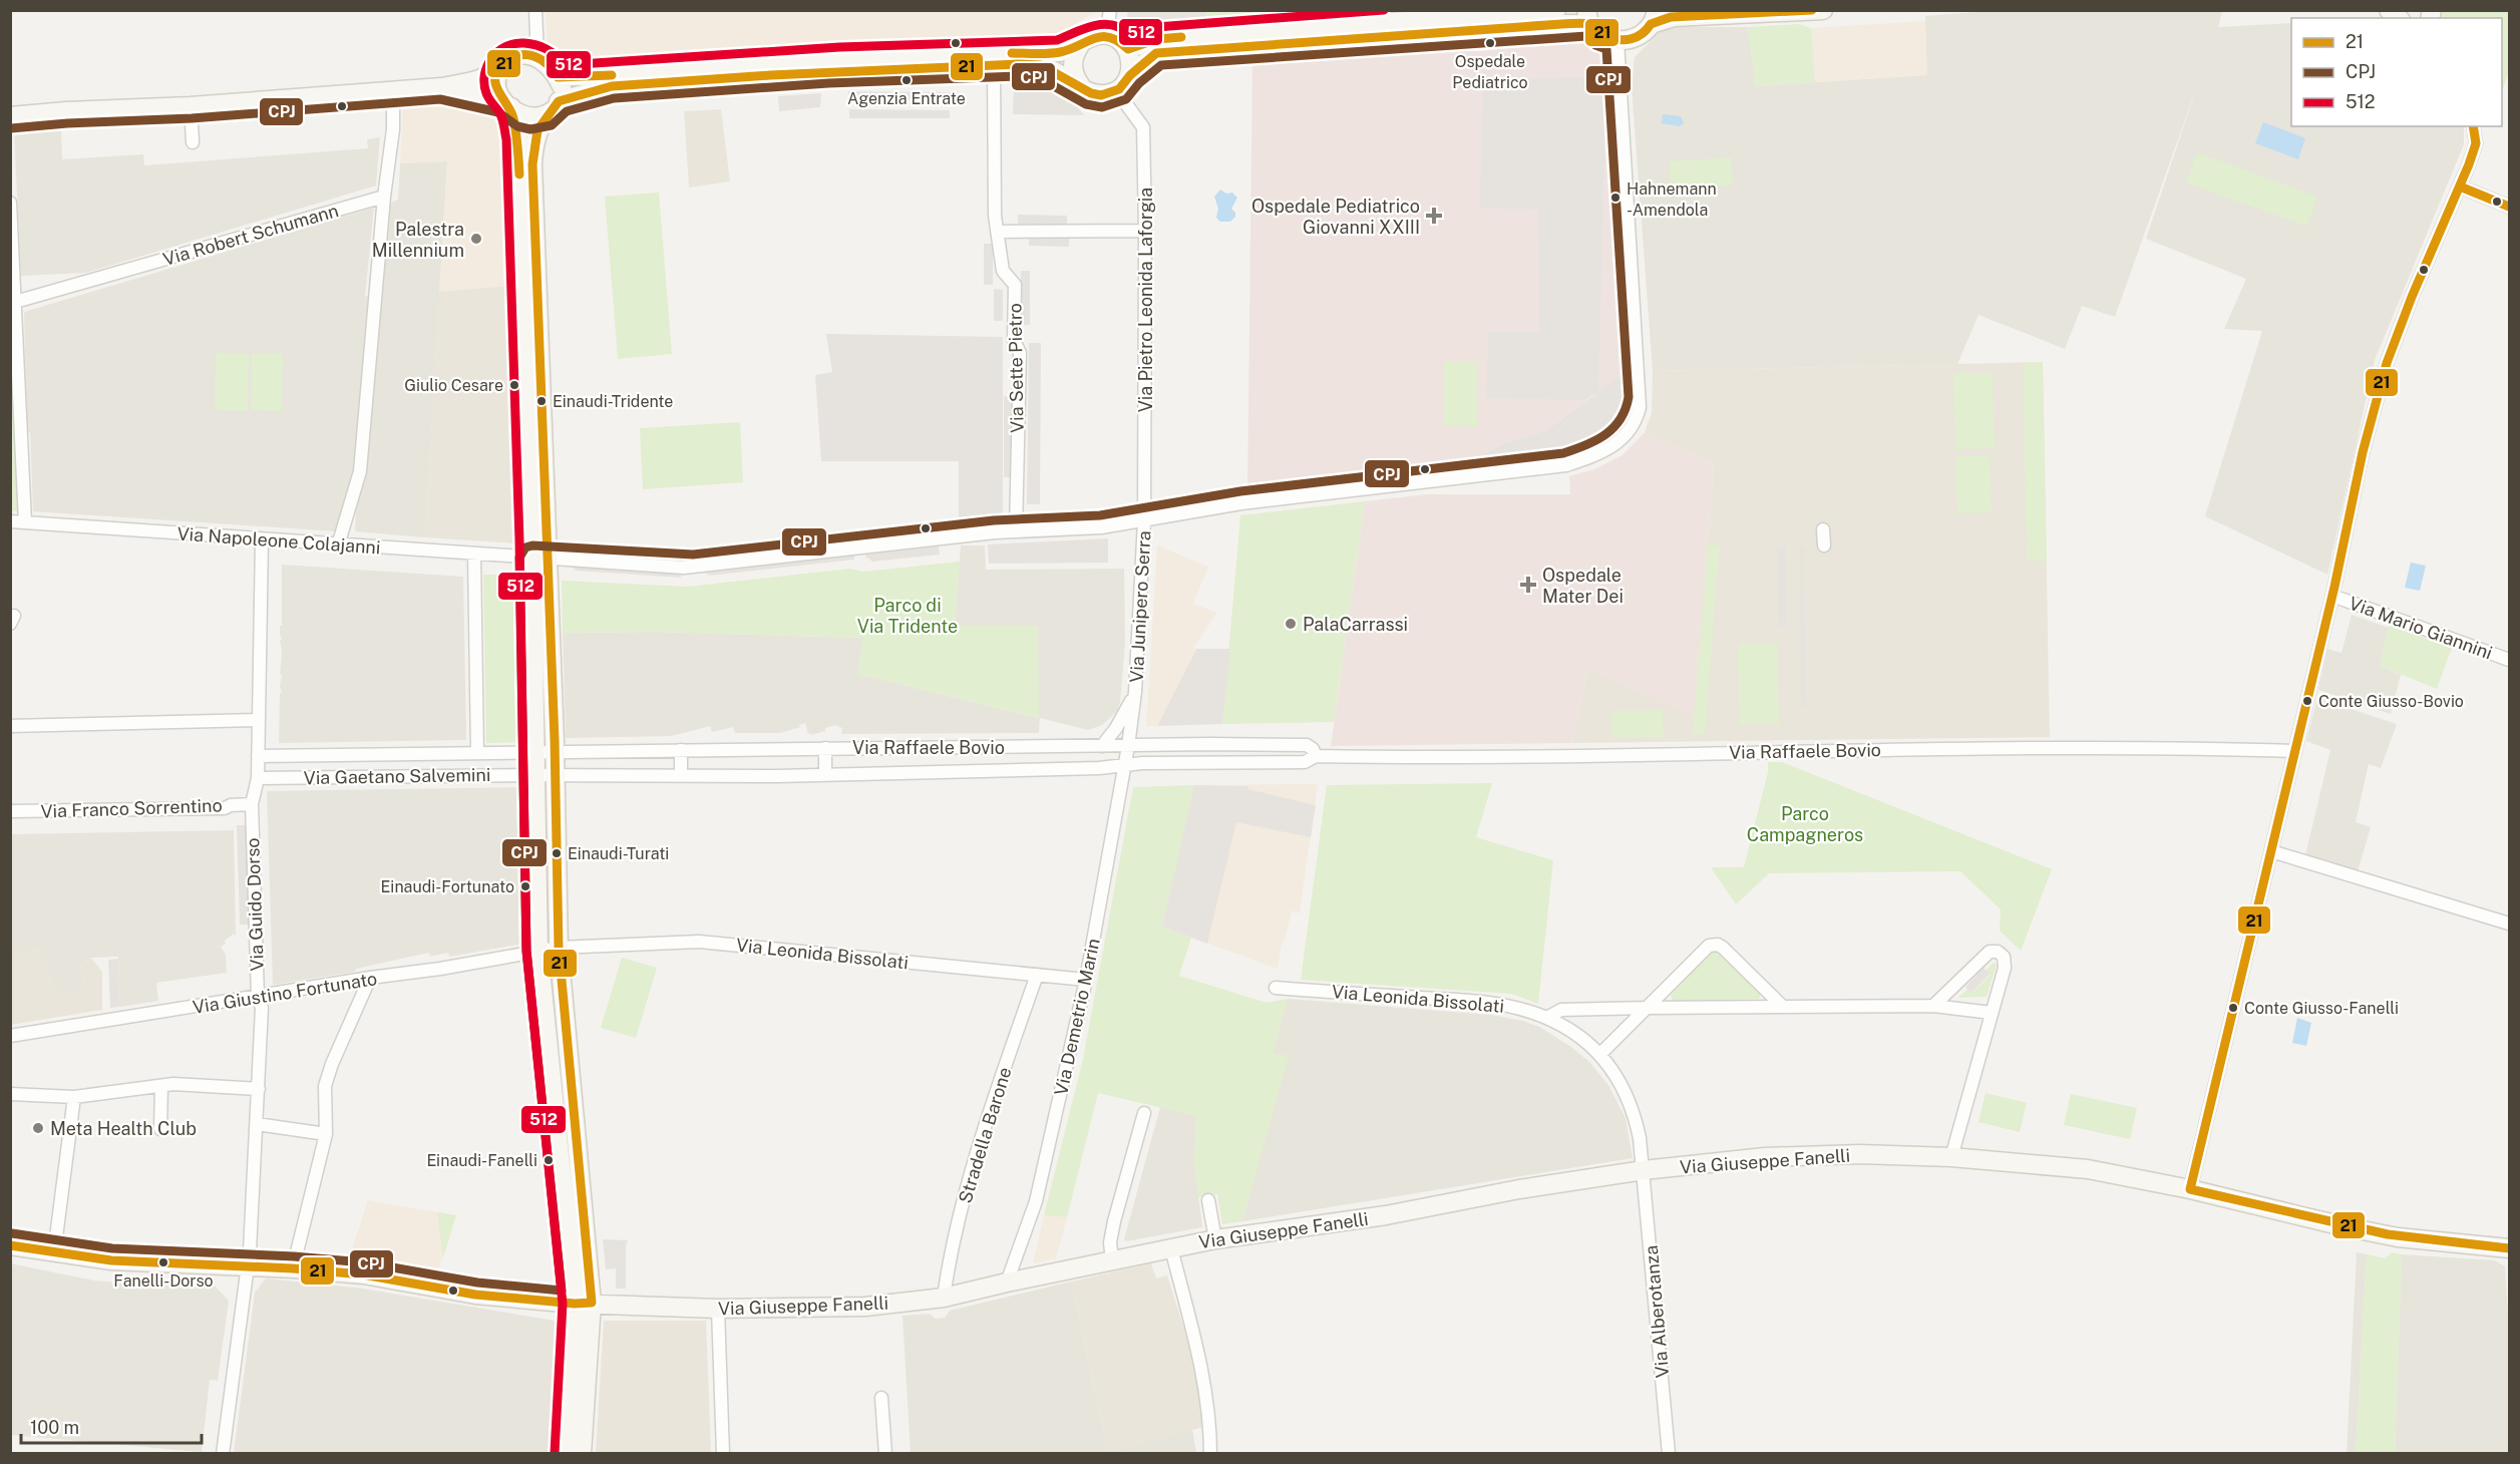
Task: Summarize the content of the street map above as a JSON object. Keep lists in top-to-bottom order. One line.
{"streets":{"main road":["Via Giuseppe Fanelli"],"street":["Via Robert Schumann","Via Pietro Leonida Laforgia","Via Sette Pietro","Via Napoleone Colajanni","Via Junipero Serra","Via Mario Giannini","Via Raffaele Bovio","Via Gaetano Salvemini","Via Franco Sorrentino","Via Guido Dorso","Via Leonida Bissolati","Via Giustino Fortunato","Via Demetrio Marin","Stradella Barone","Via Alberotanza"]},"crossings":[["Via Pietro Leonida Laforgia","Via Napoleone Colajanni"],["Via Pietro Leonida Laforgia","Via Junipero Serra"],["Via Sette Pietro","Via Napoleone Colajanni"],["Via Napoleone Colajanni","Via Junipero Serra"],["Via Napoleone Colajanni","Via Guido Dorso"],["Via Junipero Serra","Via Raffaele Bovio"],["Via Junipero Serra","Via Demetrio Marin"],["Via Raffaele Bovio","Via Gaetano Salvemini"],["Via Raffaele Bovio","Via Demetrio Marin"],["Via Gaetano Salvemini","Via Guido Dorso"],["Via Franco Sorrentino","Via Guido Dorso"],["Via Guido Dorso","Via Giustino Fortunato"],["Via Guido Dorso","Via Giuseppe Fanelli"],["Via Leonida Bissolati","Via Giustino Fortunato"],["Via Leonida Bissolati","Via Demetrio Marin"],["Via Leonida Bissolati","Stradella Barone"],["Via Leonida Bissolati","Via Giuseppe Fanelli"],["Via Leonida Bissolati","Via Alberotanza"],["Via Demetrio Marin","Via Giuseppe Fanelli"],["Stradella Barone","Via Giuseppe Fanelli"],["Via Giuseppe Fanelli","Via Alberotanza"]],"parks":["Parco di Via Tridente","Parco Campagneros"],"places":{"other":["Ospedale Pediatrico","Agenzia Entrate","Hahnemann -Amendola","Palestra Millennium","Giulio Cesare","Einaudi-Tridente","PalaCarrassi","Conte Giusso-Bovio","Einaudi-Turati","Einaudi-Fortunato","Conte Giusso-Fanelli","Meta Health Club","Einaudi-Fanelli","Fanelli-Dorso"],"health":["Ospedale Pediatrico Giovanni XXIII","Ospedale Mater Dei"]},"lines":["transit line 21","transit line 512","transit line CPJ"],"legend":["21","CPJ","512"],"scale_bar":"100 m"}
